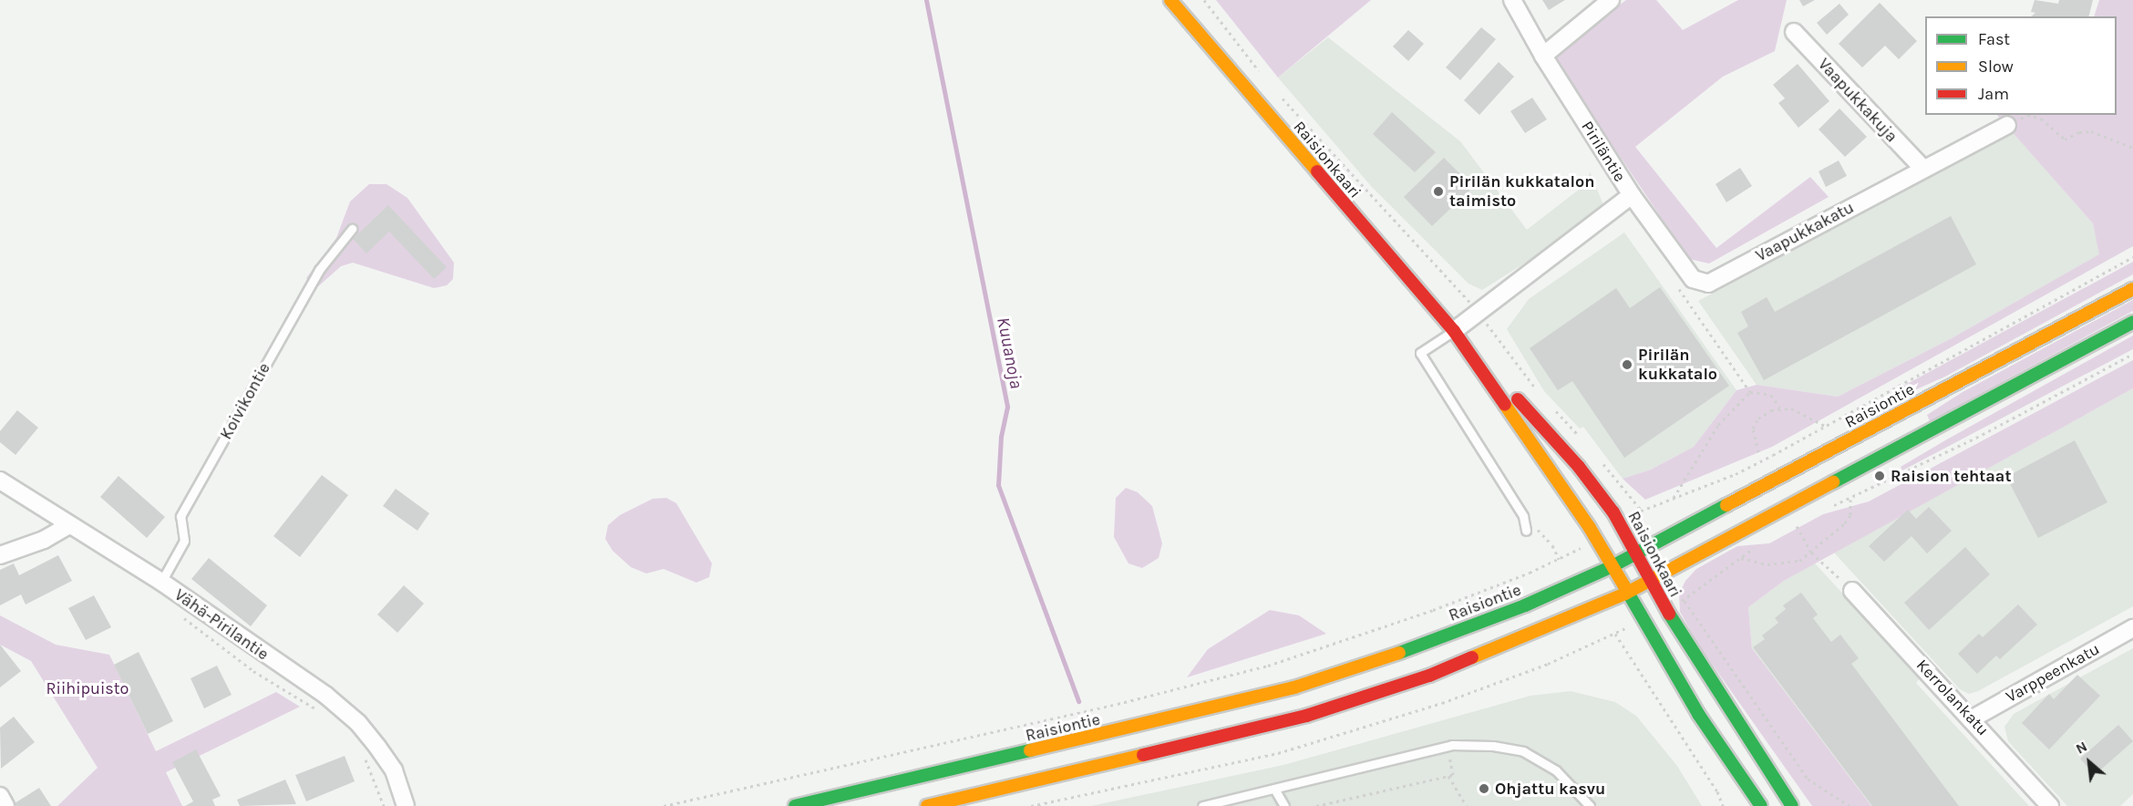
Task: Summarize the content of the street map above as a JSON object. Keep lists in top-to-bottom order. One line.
{"streets":{"main road":["Raisionkaari","Raisiontie"],"street":["Vaapukkakuja","Piriläntie","Vaapukkakatu","Vähä-Pirilantie","Varppeenkatu","Kerrolankatu"],"lane":["Koivikontie"]},"crossings":[["Vaapukkakuja","Vaapukkakatu"],["Piriläntie","Raisionkaari"],["Piriläntie","Vaapukkakatu"],["Raisionkaari","Raisiontie"],["Koivikontie","Vähä-Pirilantie"],["Varppeenkatu","Kerrolankatu"]],"water":["Kuuanoja"],"parks":["Riihipuisto"],"places":["Pirilän kukkatalon taimisto","Pirilän kukkatalo","Raision tehtaat","Ohjattu kasvu"],"legend":["Fast","Slow","Jam"],"north":"top left"}
